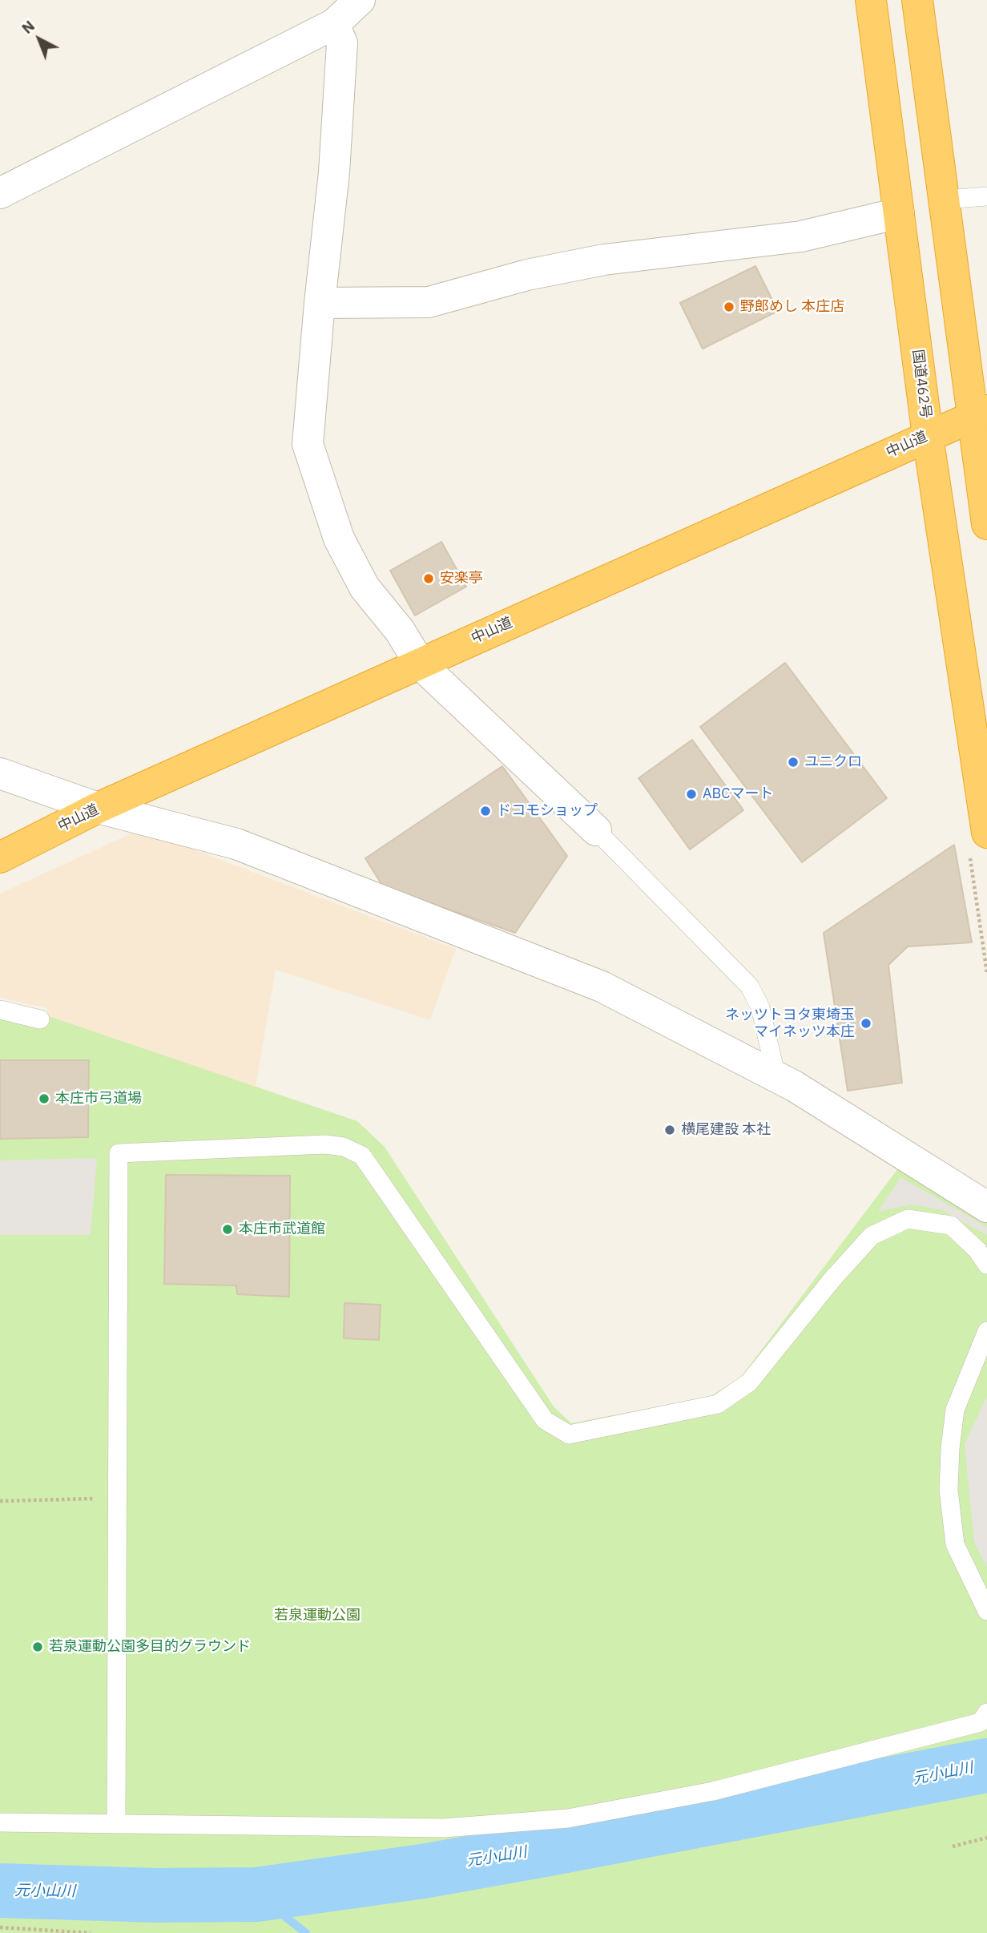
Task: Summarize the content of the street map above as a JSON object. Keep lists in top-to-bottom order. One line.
{"streets":{"highway":["国道462号","中山道"]},"crossings":[["国道462号","中山道"]],"water":["元小山川"],"parks":["若泉運動公園"],"places":["野郎めし 本庄店","安楽亭","ユニクロ","ABCマート","ドコモショップ","ネッツトヨタ東埼玉 マイネッツ本庄","本庄市弓道場","横尾建設 本社","本庄市武道館","若泉運動公園多目的グラウンド"],"north":"top left"}
